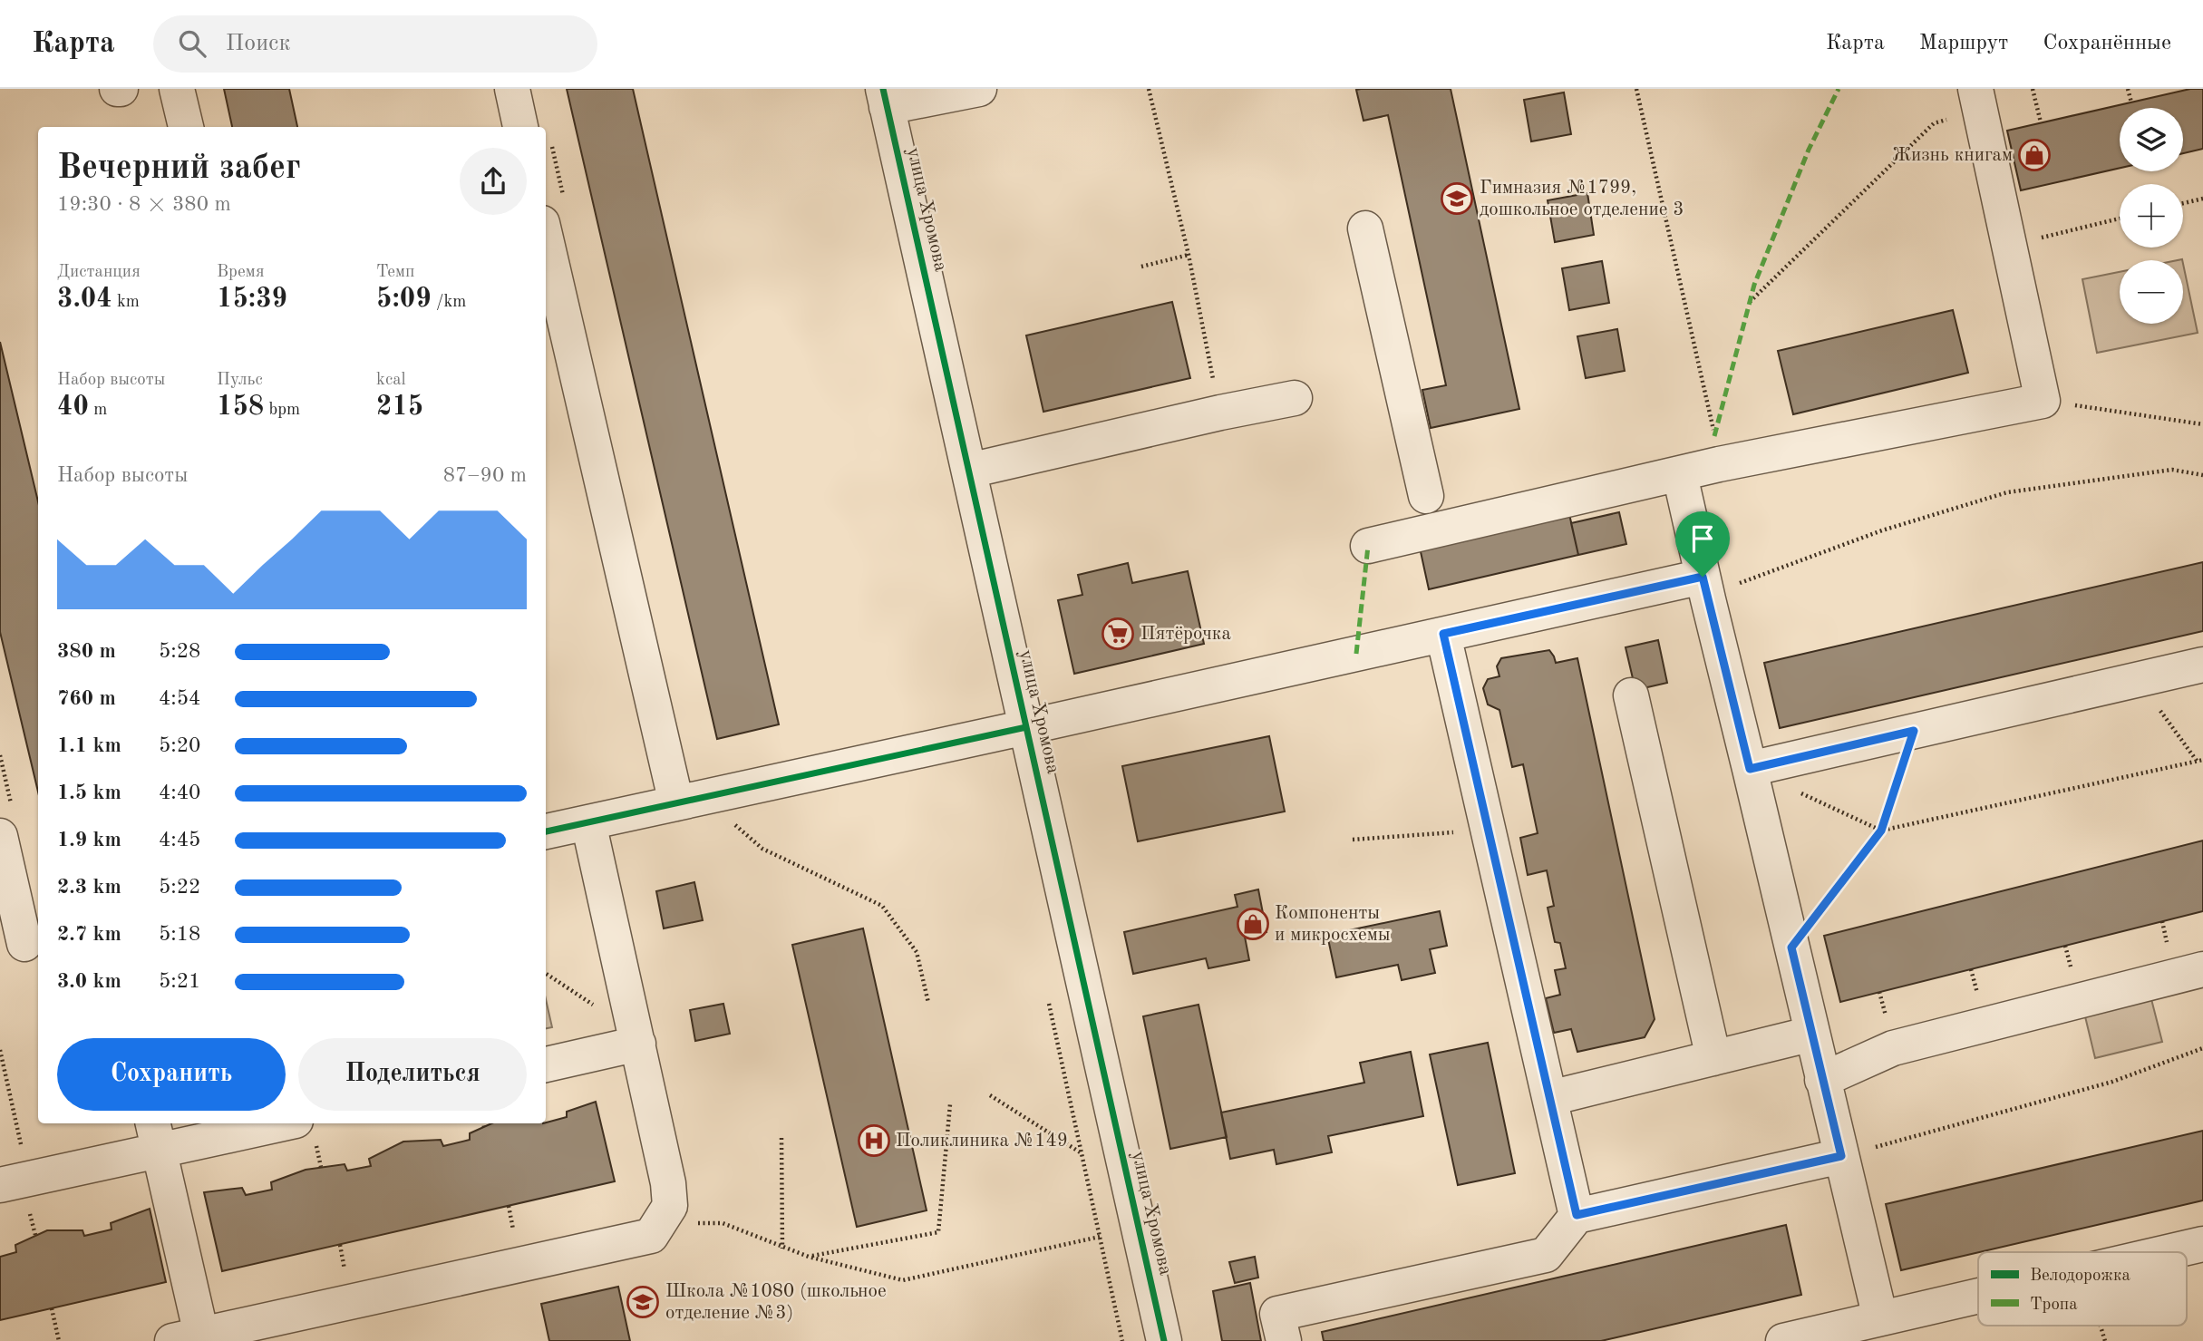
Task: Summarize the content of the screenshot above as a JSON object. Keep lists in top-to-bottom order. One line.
{"streets":{"street":["улица Хромова"]},"places":{"shop":["Жизнь книгам","Компоненты и микросхемы"],"school or university":["Гимназия №1799, дошкольное отделение 3","Школа №1080 (школьное отделение №3)"],"supermarket":["Пятёрочка"],"hospital":["Поликлиника №149"]},"legend":["Велодорожка","Тропа"],"page":{"header":"Карта","search":"Поиск","nav":["Карта","Маршрут","Сохранённые"],"map_buttons":["+","−"],"heading":["Вечерний забег","19:30 · 8 × 380 m"],"stats":[["Дистанция","3.04 km"],["Время","15:39"],["Темп","5:09 /km"],["Набор высоты","40 m"],["Пульс","158 bpm"],["kcal","215"]],"chart":["Набор высоты","87–90 m"],"list":[{"name":"380 m","note":"5:28"},{"name":"760 m","note":"4:54"},{"name":"1.1 km","note":"5:20"},{"name":"1.5 km","note":"4:40"},{"name":"1.9 km","note":"4:45"},{"name":"2.3 km","note":"5:22"},{"name":"2.7 km","note":"5:18"},{"name":"3.0 km","note":"5:21"}],"buttons":["Сохранить","Поделиться"]}}
